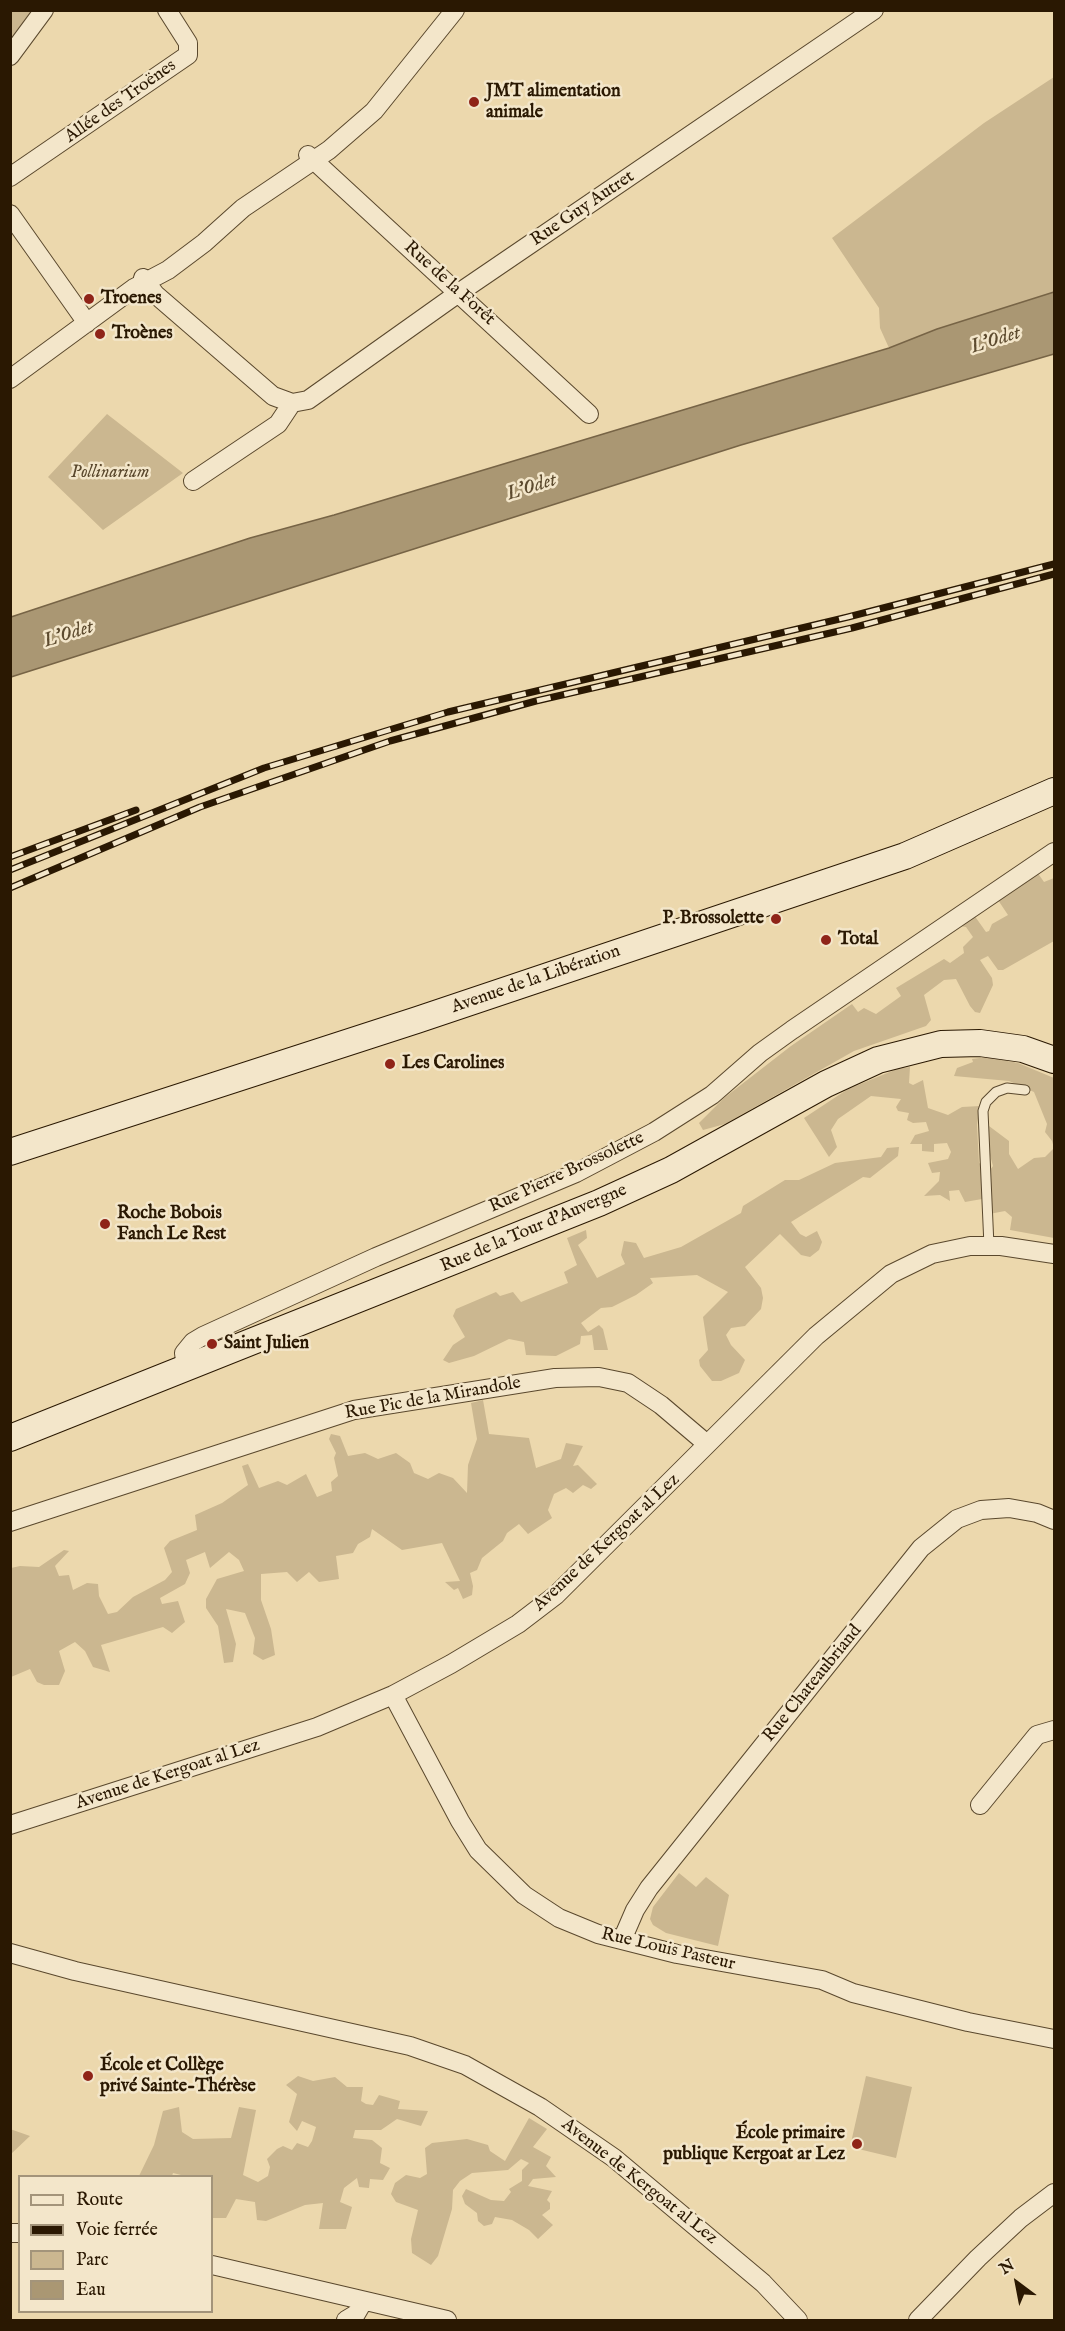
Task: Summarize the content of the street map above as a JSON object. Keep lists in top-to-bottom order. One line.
{"streets":{"street":["Allée des Troënes","Rue Guy Autret","Rue de la Forêt","Avenue de la Libération","Rue Pierre Brossolette","Rue de la Tour d'Auvergne","Rue Pic de la Mirandole","Avenue de Kergoat al Lez","Rue Chateaubriand","Rue Louis Pasteur"]},"crossings":[["Rue Guy Autret","Rue de la Forêt"],["Rue Pierre Brossolette","Rue de la Tour d'Auvergne"],["Rue Pic de la Mirandole","Avenue de Kergoat al Lez"],["Avenue de Kergoat al Lez","Rue Louis Pasteur"],["Rue Chateaubriand","Rue Louis Pasteur"]],"water":["L'Odet"],"parks":["Pollinarium"],"places":["JMT alimentation animale","Troenes","Troènes","P. Brossolette","Total","Les Carolines","Roche Bobois Fanch Le Rest","Saint Julien","École et Collège privé Sainte-Thérèse","École primaire publique Kergoat ar Lez"],"legend":["Route","Voie ferrée","Parc","Eau"],"north":"top left"}
